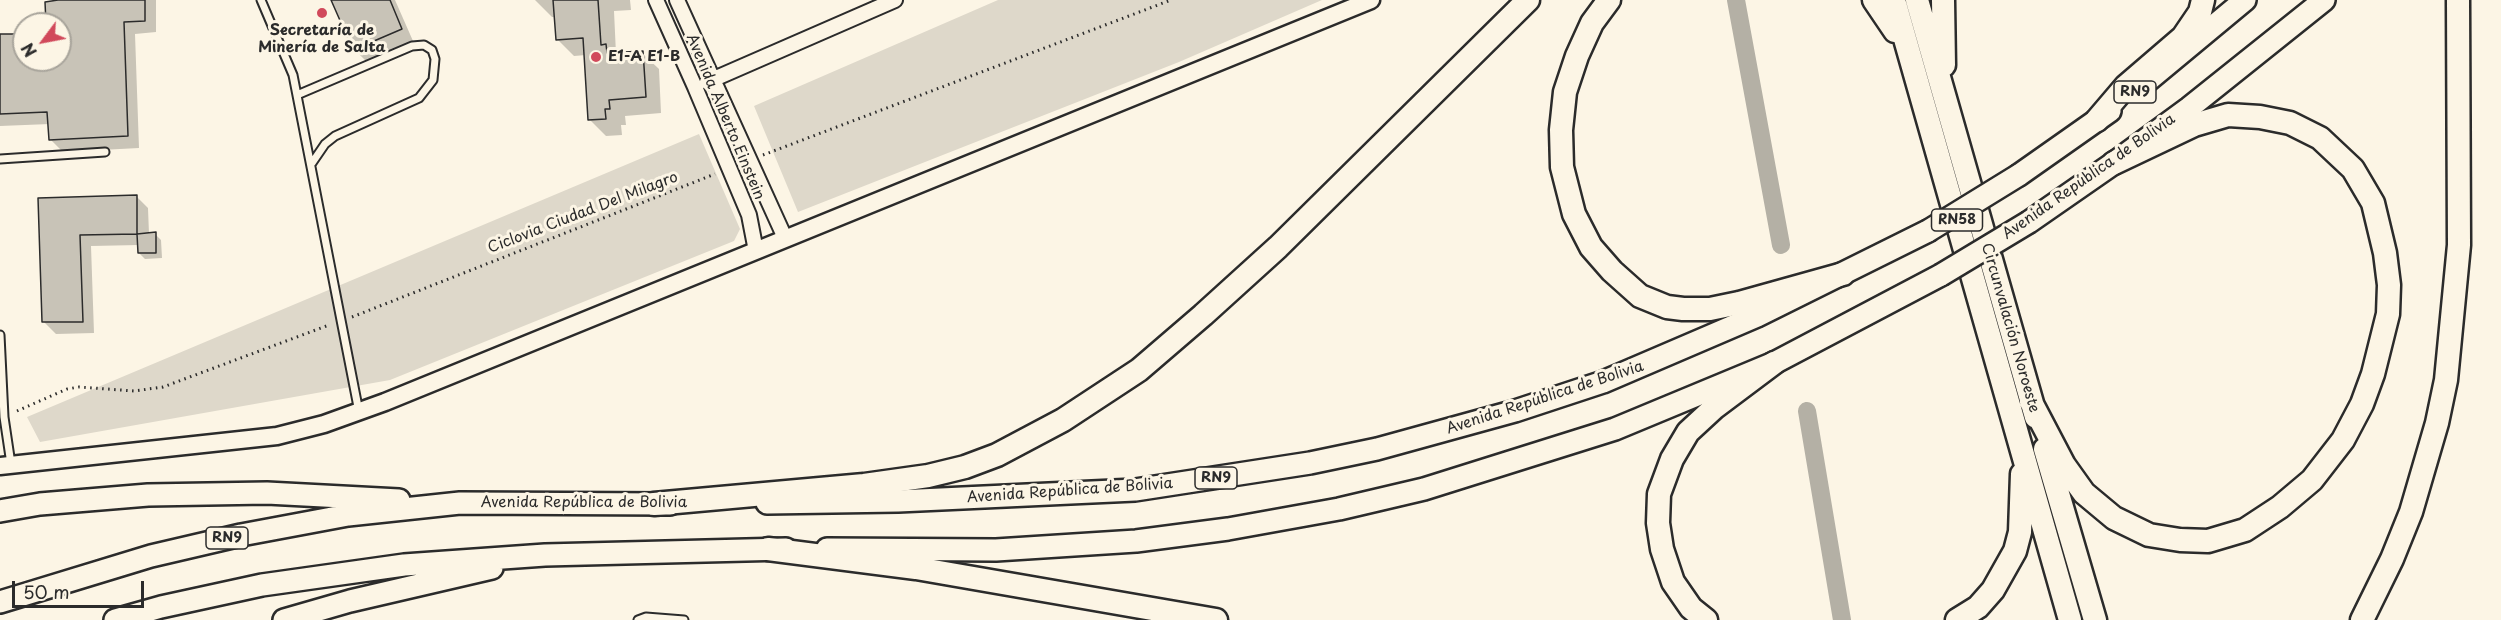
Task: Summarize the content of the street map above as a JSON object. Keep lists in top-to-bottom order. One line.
{"streets":{"highway":["RN58","Circunvalación Noroeste"],"main road":["RN9","Avenida República de Bolivia"],"street":["Avenida Alberto Einstein"],"path":["Ciclovia Ciudad Del Milagro"]},"crossings":[["Avenida Alberto Einstein","Ciclovia Ciudad Del Milagro"]],"places":["Secretaría de Minería de Salta","E1-A E1-B"],"scale_bar":"50 m","north":"bottom left"}
